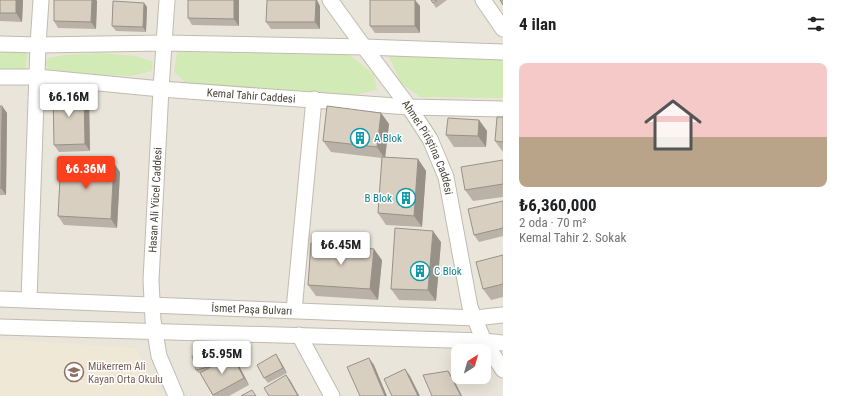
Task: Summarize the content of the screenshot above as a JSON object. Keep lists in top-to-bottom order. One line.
{"streets":{"street":["Kemal Tahir Caddesi","Ahmet Piriştina Caddesi","Hasan Ali Yücel Caddesi","İsmet Paşa Bulvarı"]},"crossings":[["Kemal Tahir Caddesi","Ahmet Piriştina Caddesi"],["Kemal Tahir Caddesi","Hasan Ali Yücel Caddesi"],["Ahmet Piriştina Caddesi","İsmet Paşa Bulvarı"],["Hasan Ali Yücel Caddesi","İsmet Paşa Bulvarı"]],"places":{"building":["A Blok","B Blok","C Blok"],"school or university":["Mükerrem Ali Kayan Orta Okulu"]},"north":"top right","page":{"heading":"4 ilan","list":[{"name":"₺6,360,000","note":"2 oda · 70 m² · Kemal Tahir 2. Sokak"}],"price":["₺6.16M","₺6.36M","₺6.45M","₺5.95M"]}}
